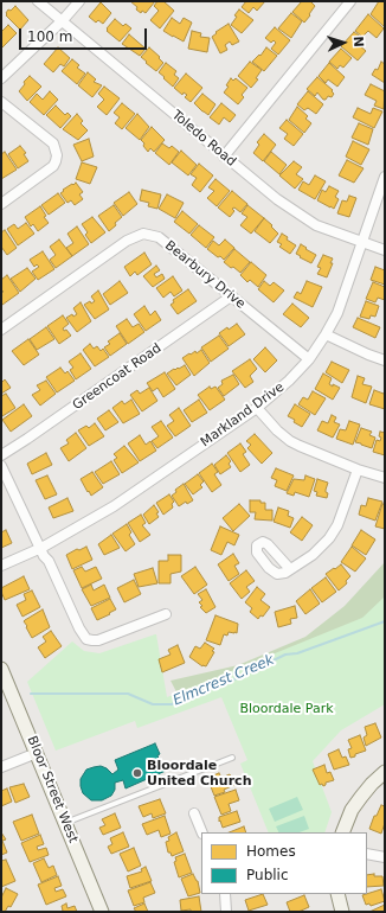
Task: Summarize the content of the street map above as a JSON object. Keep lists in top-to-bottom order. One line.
{"streets":{"main road":["Bloor Street West"],"street":["Toledo Road","Bearbury Drive","Greencoat Road","Markland Drive"]},"crossings":[["Toledo Road","Markland Drive"],["Bearbury Drive","Greencoat Road"],["Bearbury Drive","Markland Drive"]],"water":["Elmcrest Creek"],"parks":["Bloordale Park"],"places":["Bloordale United Church"],"legend":["Homes","Public"],"scale_bar":"100 m","north":"right"}
